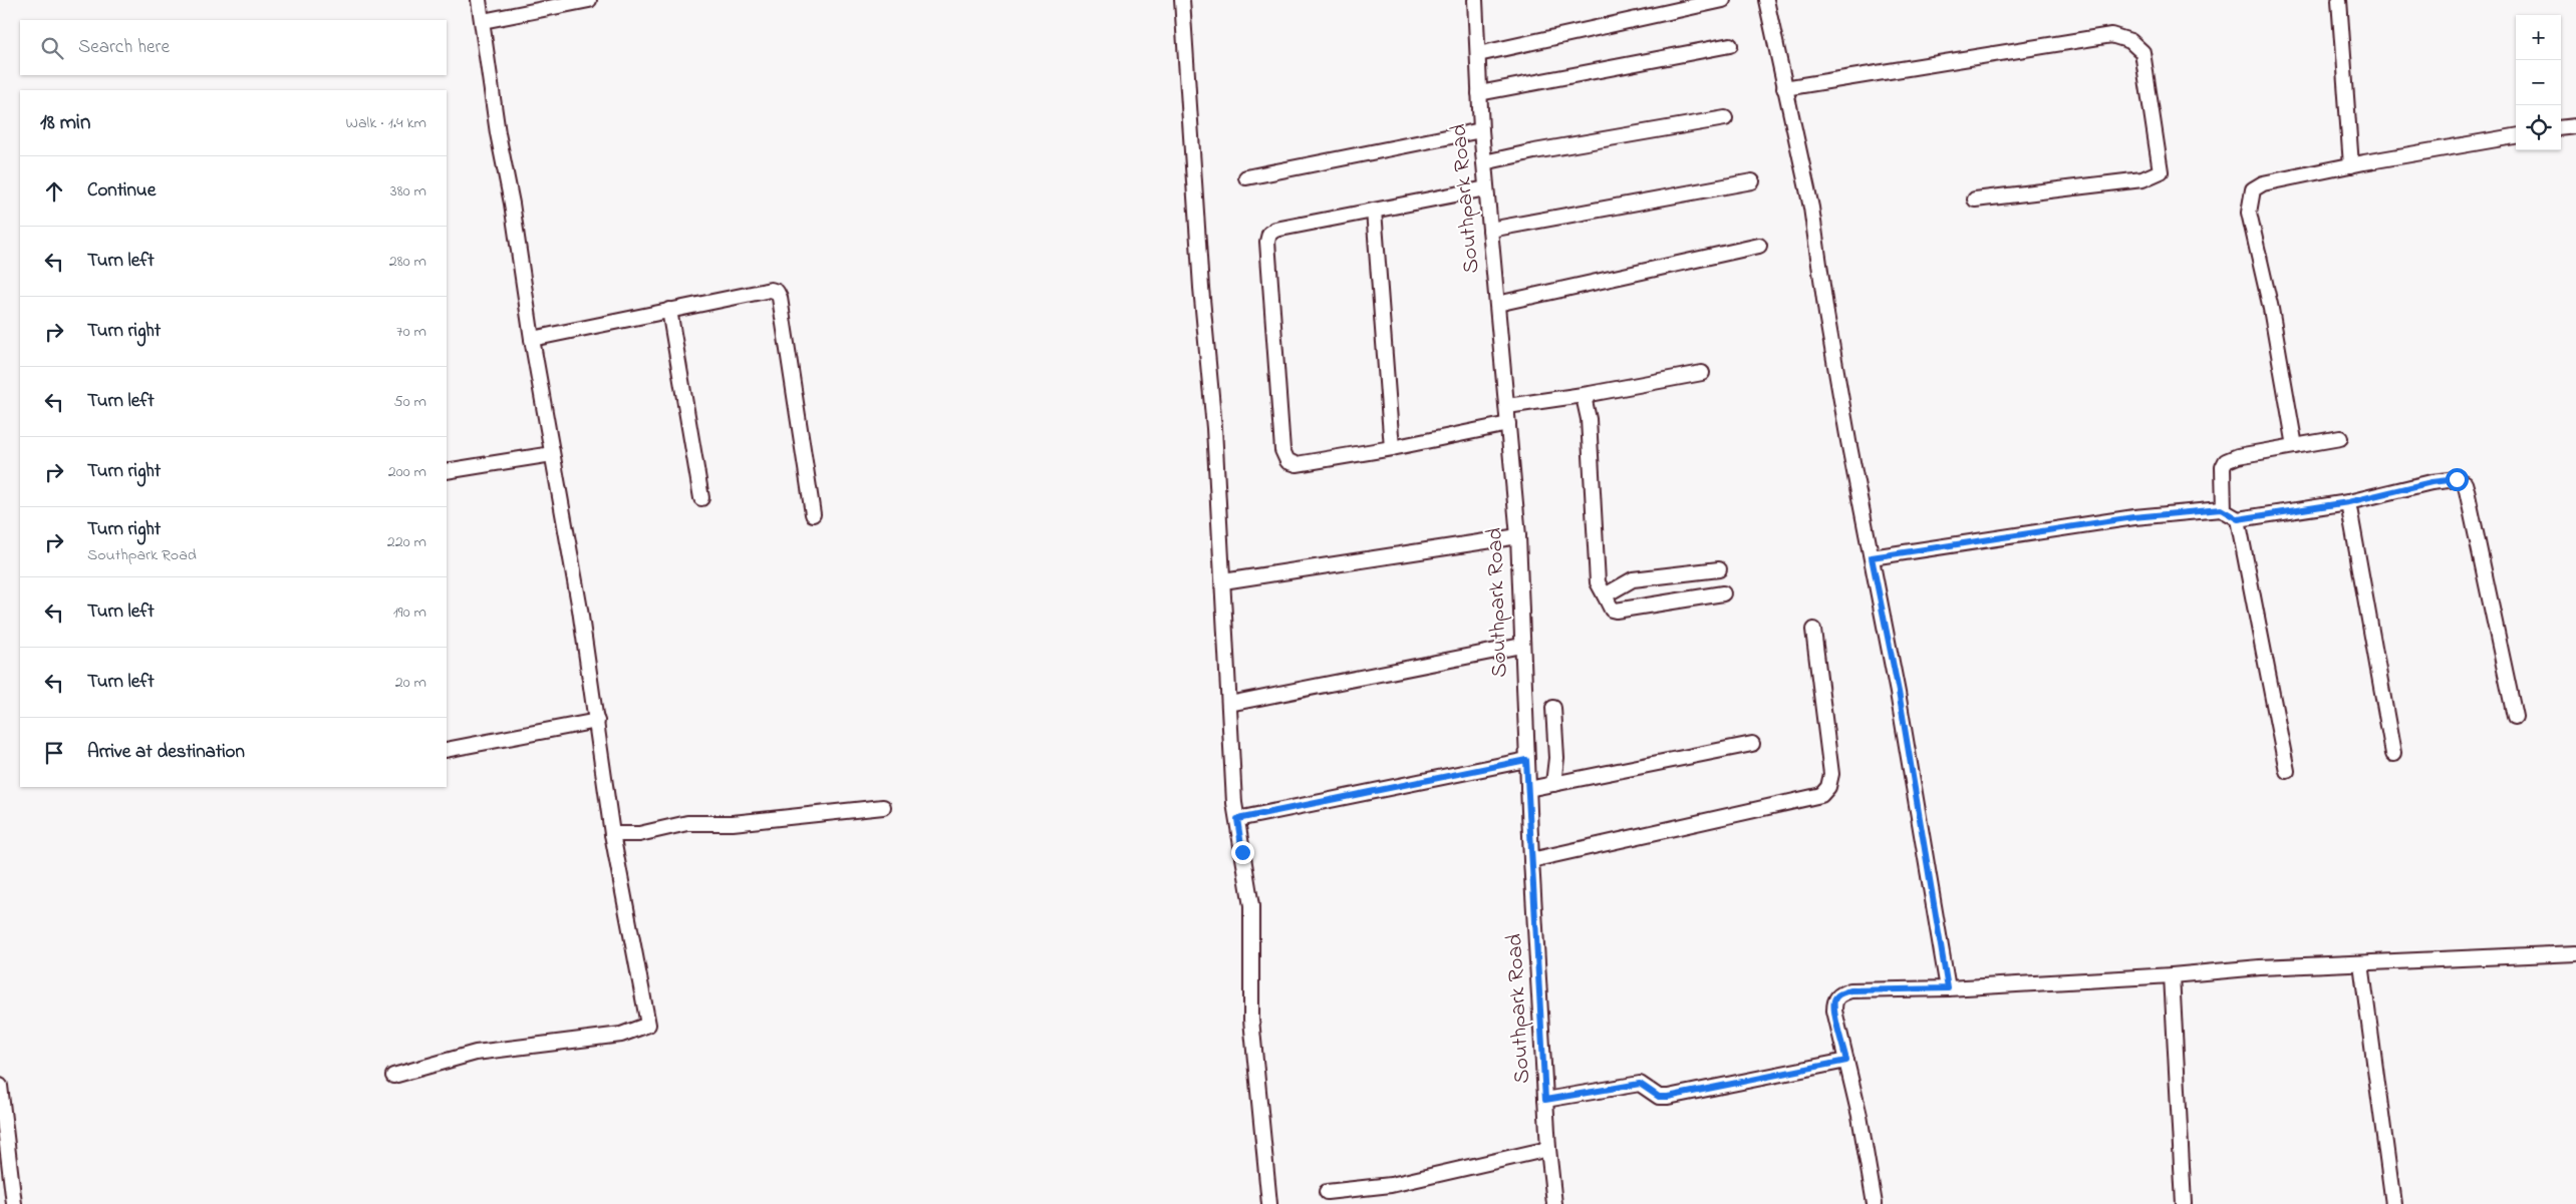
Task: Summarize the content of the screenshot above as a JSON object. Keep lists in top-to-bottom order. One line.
{"streets":{"street":["Southpark Road"]},"page":{"map_buttons":["+","−"],"search":"Search here","heading":["18 min","Walk · 1.4 km"],"list":[["Continue","380 m"],["Turn left","280 m"],["Turn right","70 m"],["Turn left","50 m"],["Turn right","200 m"],["Turn right","Southpark Road","220 m"],["Turn left","190 m"],["Turn left","20 m"],"Arrive at destination"]}}
